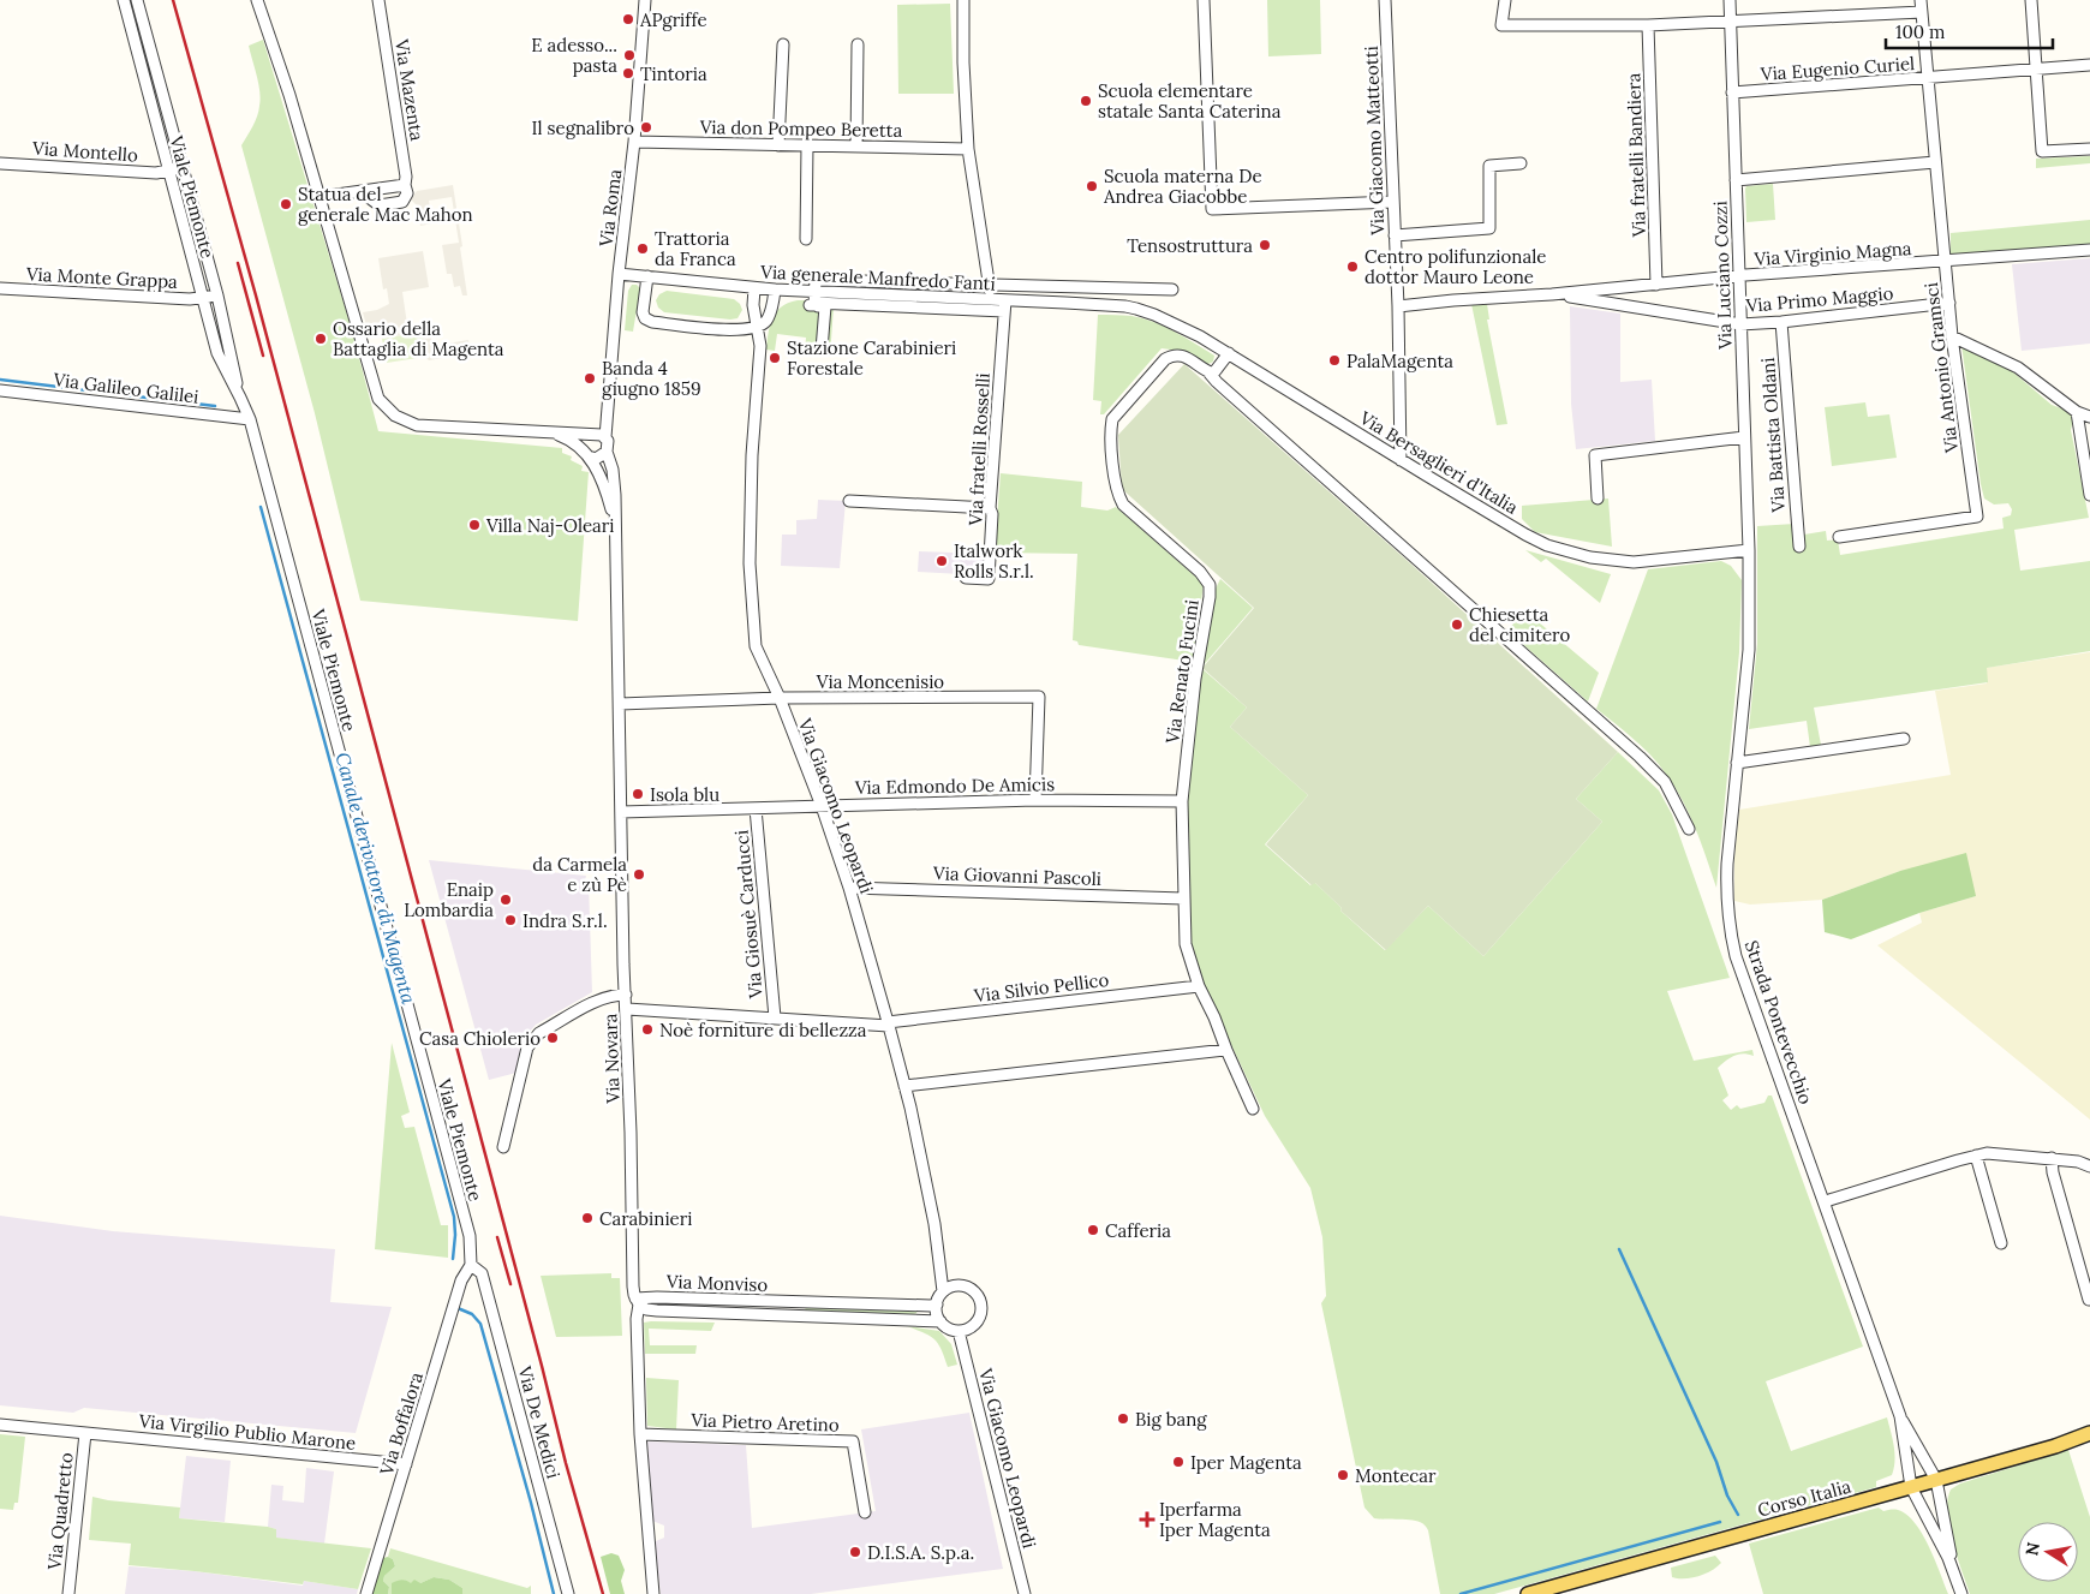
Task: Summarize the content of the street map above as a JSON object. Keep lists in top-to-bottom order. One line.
{"streets":{"main road":["Corso Italia"],"street":["Via Eugenio Curiel","Via Mazenta","Via don Pompeo Beretta","Via Giacomo Matteotti","Via Montello","Via fratelli Bandiera","Viale Piemonte","Via Roma","Via Virginio Magna","Via Luciano Cozzi","Via Monte Grappa","Via generale Manfredo Fanti","Via Primo Maggio","Via Antonio Gramsci","Via Galileo Galilei","Via Battista Oldani","Via fratelli Rosselli","Via Bersaglieri d'Italia","Via Renato Fucini","Via Moncenisio","Via Edmondo De Amicis","Via Giacomo Leopardi","Via Giovanni Pascoli","Via Giosuè Carducci","Via Silvio Pellico","Strada Pontevecchio","Via Novara","Via Monviso","Via De Medici","Via Pietro Aretino","Via Boffalora","Via Virgilio Publio Marone","Via Quadretto"]},"crossings":[["Via Eugenio Curiel","Via Luciano Cozzi"],["Via Eugenio Curiel","Via Antonio Gramsci"],["Via don Pompeo Beretta","Via Roma"],["Via Giacomo Matteotti","Via Virginio Magna"],["Via Giacomo Matteotti","Via Bersaglieri d'Italia"],["Via Montello","Viale Piemonte"],["Via fratelli Bandiera","Via Virginio Magna"],["Viale Piemonte","Via Monte Grappa"],["Viale Piemonte","Via Galileo Galilei"],["Viale Piemonte","Via De Medici"],["Viale Piemonte","Via Boffalora"],["Via Roma","Via generale Manfredo Fanti"],["Via Roma","Via Novara"],["Via Virginio Magna","Via Luciano Cozzi"],["Via Virginio Magna","Via Primo Maggio"],["Via Virginio Magna","Via Antonio Gramsci"],["Via Luciano Cozzi","Via Primo Maggio"],["Via Luciano Cozzi","Via Bersaglieri d'Italia"],["Via Luciano Cozzi","Strada Pontevecchio"],["Via generale Manfredo Fanti","Via fratelli Rosselli"],["Via generale Manfredo Fanti","Via Bersaglieri d'Italia"],["Via generale Manfredo Fanti","Via Giacomo Leopardi"],["Via Primo Maggio","Via Antonio Gramsci"],["Via Primo Maggio","Via Battista Oldani"],["Via Bersaglieri d'Italia","Strada Pontevecchio"],["Via Renato Fucini","Via Edmondo De Amicis"],["Via Renato Fucini","Via Giovanni Pascoli"],["Via Renato Fucini","Via Silvio Pellico"],["Via Moncenisio","Via Edmondo De Amicis"],["Via Moncenisio","Via Giacomo Leopardi"],["Via Moncenisio","Via Novara"],["Via Edmondo De Amicis","Via Giacomo Leopardi"],["Via Edmondo De Amicis","Via Giosuè Carducci"],["Via Edmondo De Amicis","Via Novara"],["Via Giacomo Leopardi","Via Giovanni Pascoli"],["Via Giacomo Leopardi","Via Silvio Pellico"],["Via Giacomo Leopardi","Via Monviso"],["Via Giosuè Carducci","Via Silvio Pellico"],["Via Silvio Pellico","Via Novara"],["Strada Pontevecchio","Corso Italia"],["Via Novara","Via Monviso"],["Via Novara","Via Pietro Aretino"],["Via De Medici","Via Boffalora"],["Via Boffalora","Via Virgilio Publio Marone"],["Via Virgilio Publio Marone","Via Quadretto"]],"water":["Canale derivatore di Magenta"],"places":{"other":["APgriffe","E adesso... pasta","Tintoria","Scuola elementare statale Santa Caterina","Il segnalibro","Scuola materna De Andrea Giacobbe","Statua del generale Mac Mahon","Tensostruttura","Trattoria da Franca","Centro polifunzionale dottor Mauro Leone","Ossario della Battaglia di Magenta","Stazione Carabinieri Forestale","PalaMagenta","Banda 4 giugno 1859","Villa Naj-Oleari","Italwork Rolls S.r.l.","Chiesetta del cimitero","Isola blu","da Carmela e zù Pè","Enaip Lombardia","Indra S.r.l.","Noè forniture di bellezza","Casa Chiolerio","Carabinieri","Cafferia","Big bang","Iper Magenta","Montecar","D.I.S.A. S.p.a."],"health":["Iperfarma Iper Magenta"]},"scale_bar":"100 m","north":"left"}
